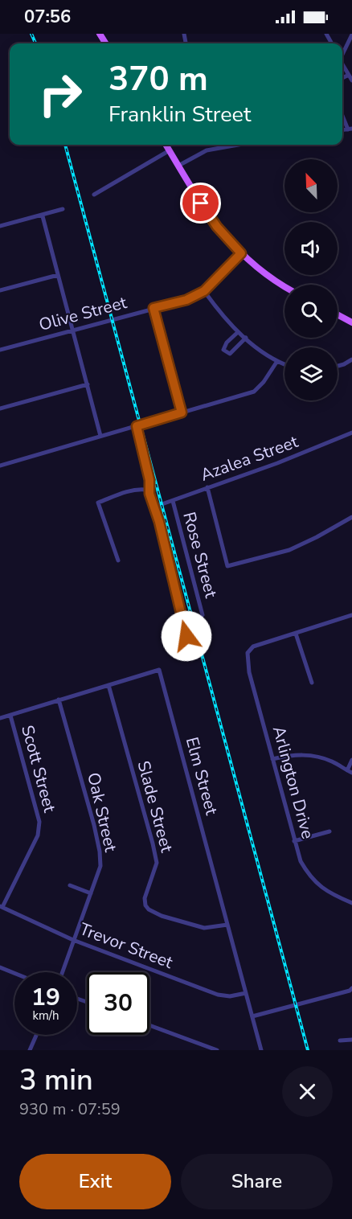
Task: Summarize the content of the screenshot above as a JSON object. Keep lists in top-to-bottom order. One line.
{"streets":{"street":["Olive Street","Azalea Street","Rose Street","Scott Street","Elm Street","Arlington Drive","Slade Street","Oak Street","Trevor Street"]},"crossings":[["Azalea Street","Rose Street"],["Scott Street","Elm Street"],["Scott Street","Trevor Street"],["Elm Street","Slade Street"],["Elm Street","Oak Street"],["Elm Street","Trevor Street"],["Oak Street","Trevor Street"]],"north":"top left","page":{"status":"07:56","turn":["370 m","Franklin Street"],"speed":"19 km/h","limit":"30","heading":["3 min","930 m · 07:59"],"buttons":["Exit","Share"]}}
